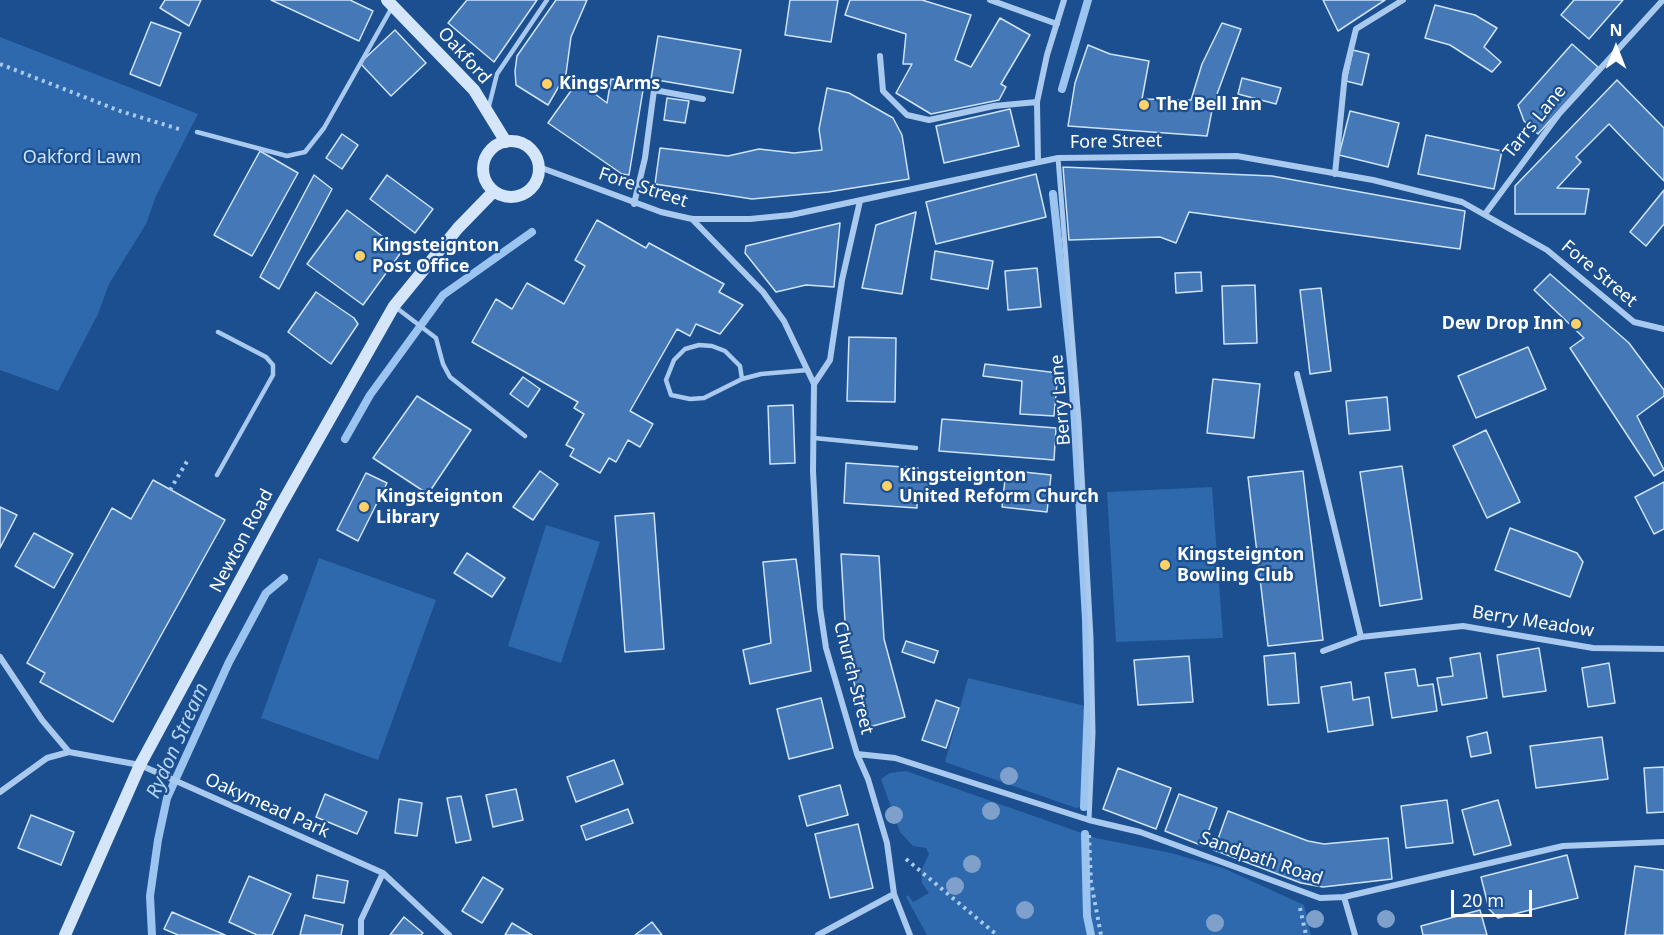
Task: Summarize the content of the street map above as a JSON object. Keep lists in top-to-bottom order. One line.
{"streets":{"main road":["Oakford","Newton Road"],"street":["Tarrs Lane","Fore Street","Berry Lane","Berry Meadow","Church Street","Oakymead Park","Sandpath Road"]},"crossings":[["Oakford","Fore Street"],["Oakford","Newton Road"],["Tarrs Lane","Fore Street"],["Fore Street","Berry Lane"],["Fore Street","Newton Road"],["Fore Street","Church Street"],["Berry Lane","Sandpath Road"],["Newton Road","Oakymead Park"],["Church Street","Sandpath Road"]],"water":["Rydon Stream"],"parks":["Oakford Lawn"],"places":["Kings Arms","The Bell Inn","Kingsteignton Post Office","Dew Drop Inn","Kingsteignton United Reform Church","Kingsteignton Library","Kingsteignton Bowling Club"],"scale_bar":"20 m","north":"top"}
